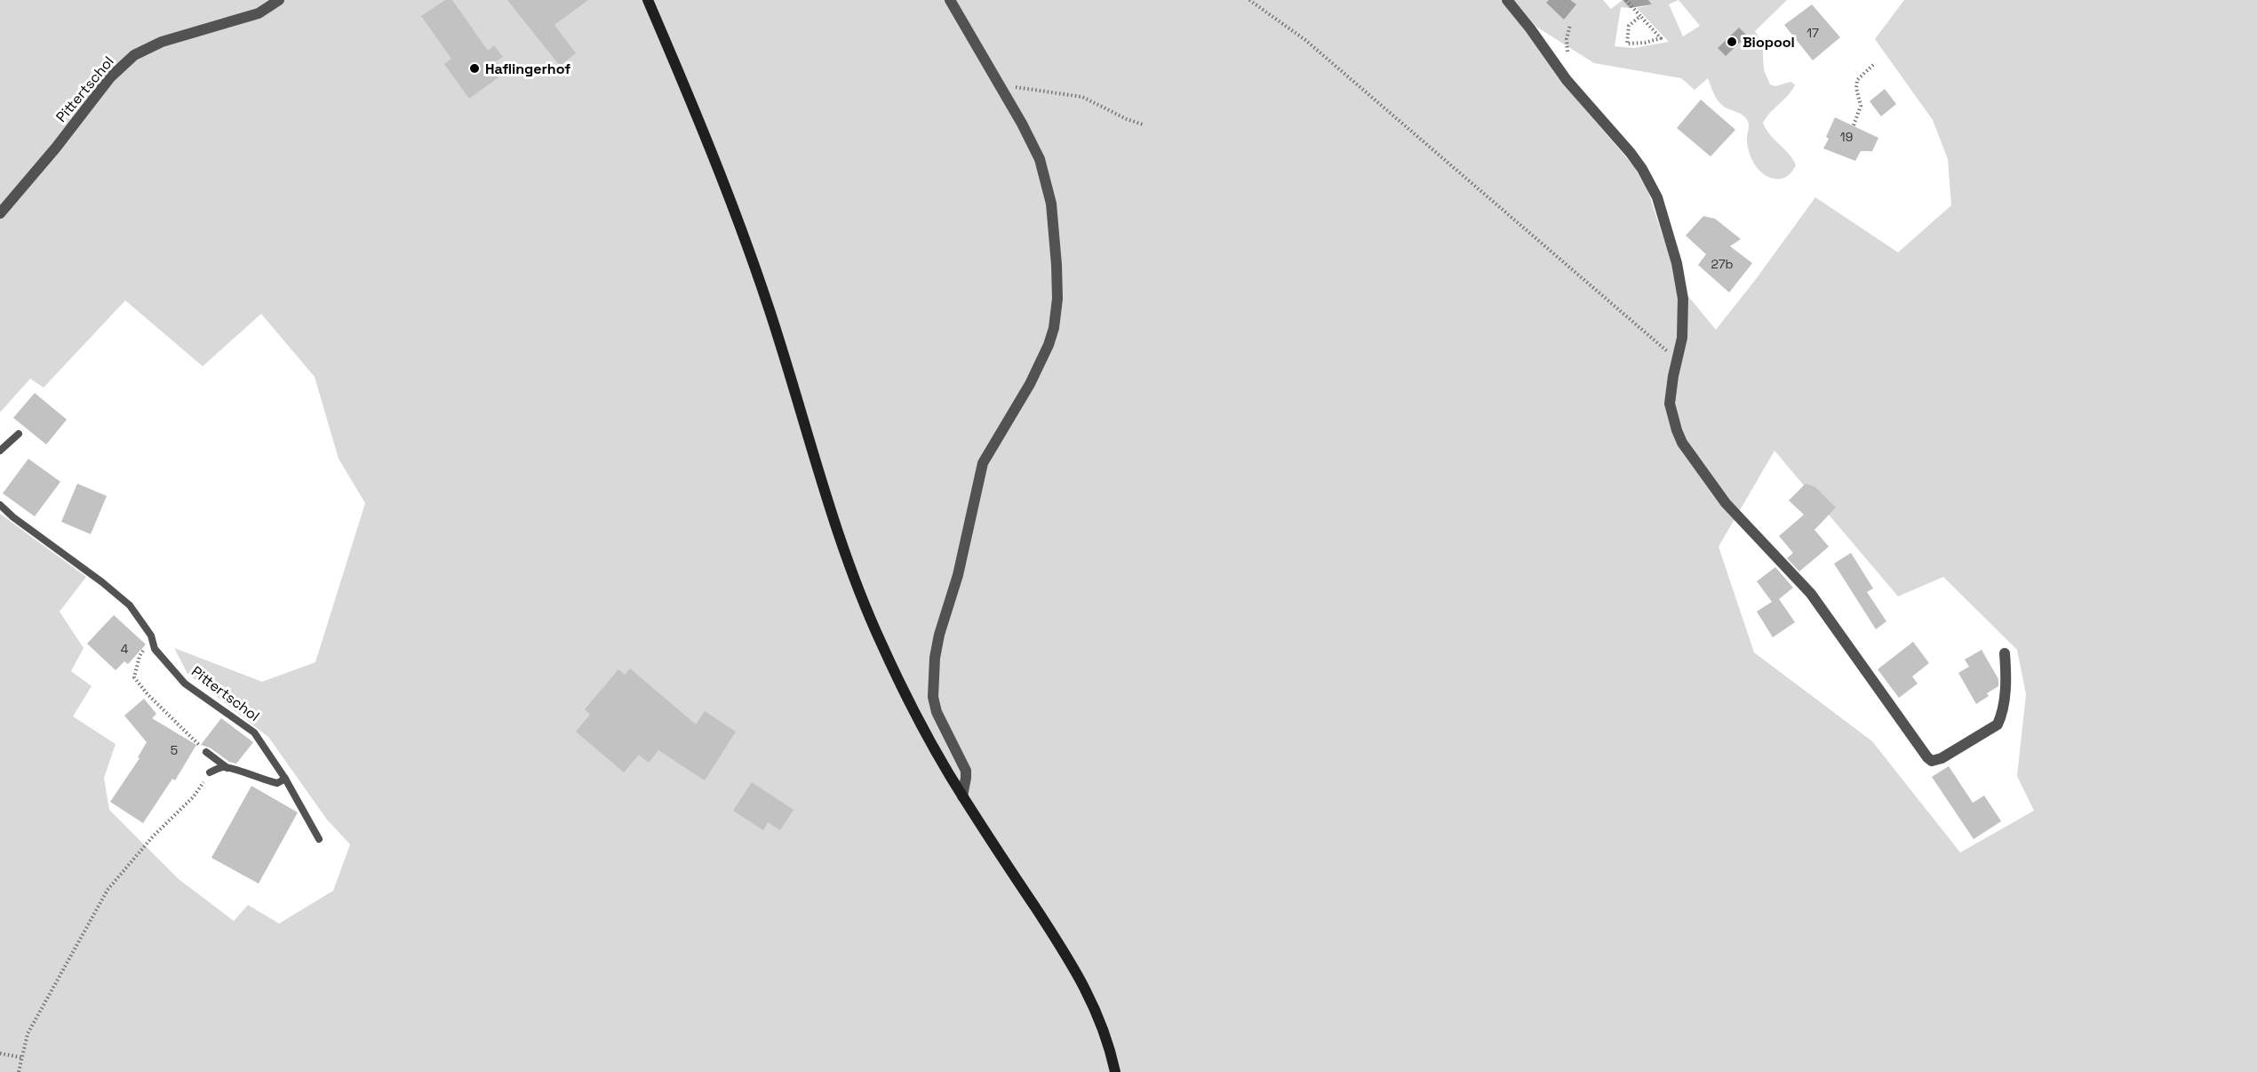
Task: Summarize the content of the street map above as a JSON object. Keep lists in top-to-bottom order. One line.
{"streets":{"street":["Pittertschol"]},"places":["Biopool","Haflingerhof"],"house_numbers":["17","19","27b","4","5"]}
